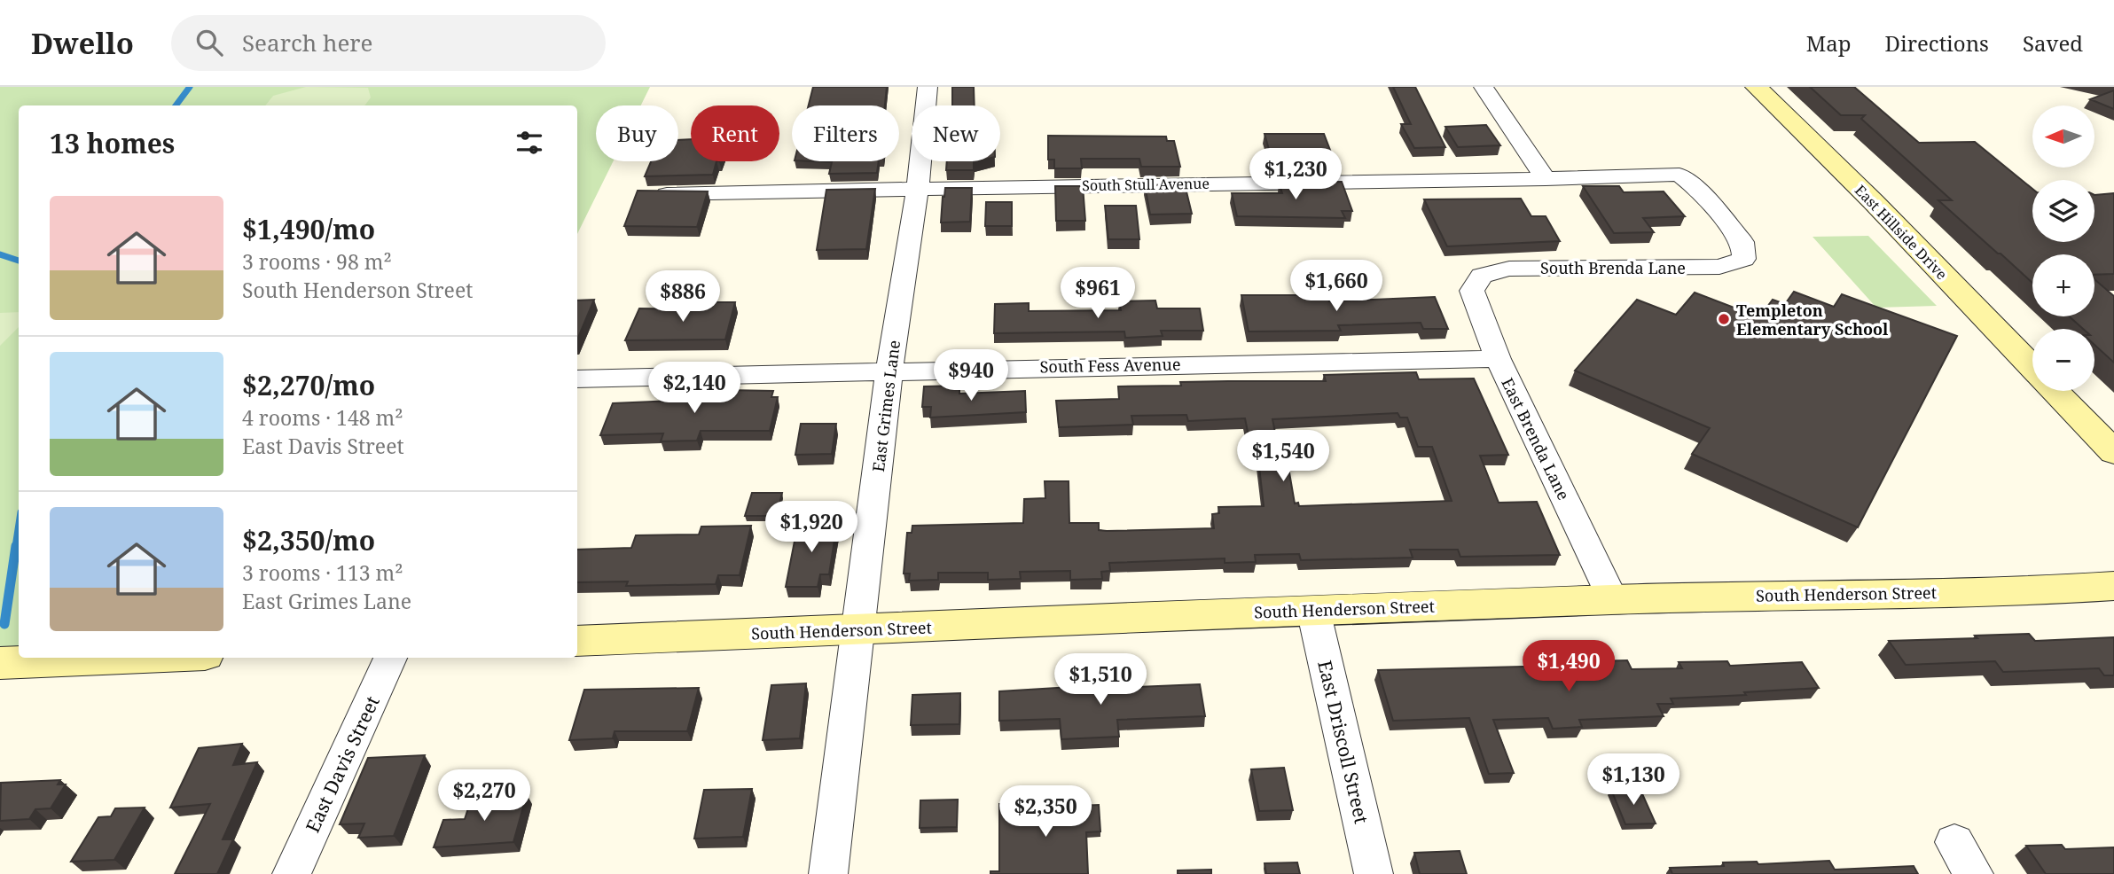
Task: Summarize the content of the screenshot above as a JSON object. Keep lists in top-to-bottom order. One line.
{"streets":{"street":["South Stull Avenue","East Hillside Drive","South Brenda Lane","South Fess Avenue","East Grimes Lane","East Brenda Lane","South Henderson Street","East Driscoll Street","East Davis Street"]},"crossings":[["South Stull Avenue","South Brenda Lane"],["South Stull Avenue","East Grimes Lane"],["South Brenda Lane","East Brenda Lane"],["South Fess Avenue","East Grimes Lane"],["South Fess Avenue","East Brenda Lane"],["East Grimes Lane","South Henderson Street"],["East Brenda Lane","South Henderson Street"],["South Henderson Street","East Driscoll Street"]],"places":["Templeton Elementary School"],"north":"left","page":{"header":"Dwello","search":"Search here","nav":["Map","Directions","Saved"],"map_buttons":["+","−"],"chip":["Buy","Rent","Filters","New"],"heading":"13 homes","price":["$1,230","$1,660","$961","$886","$940","$2,140","$1,540","$1,920","$1,490","$1,510","$1,130","$2,270","$2,350"],"list":[{"name":"$1,490/mo","note":"3 rooms · 98 m² · South Henderson Street"},{"name":"$2,270/mo","note":"4 rooms · 148 m² · East Davis Street"},{"name":"$2,350/mo","note":"3 rooms · 113 m² · East Grimes Lane"}]}}
